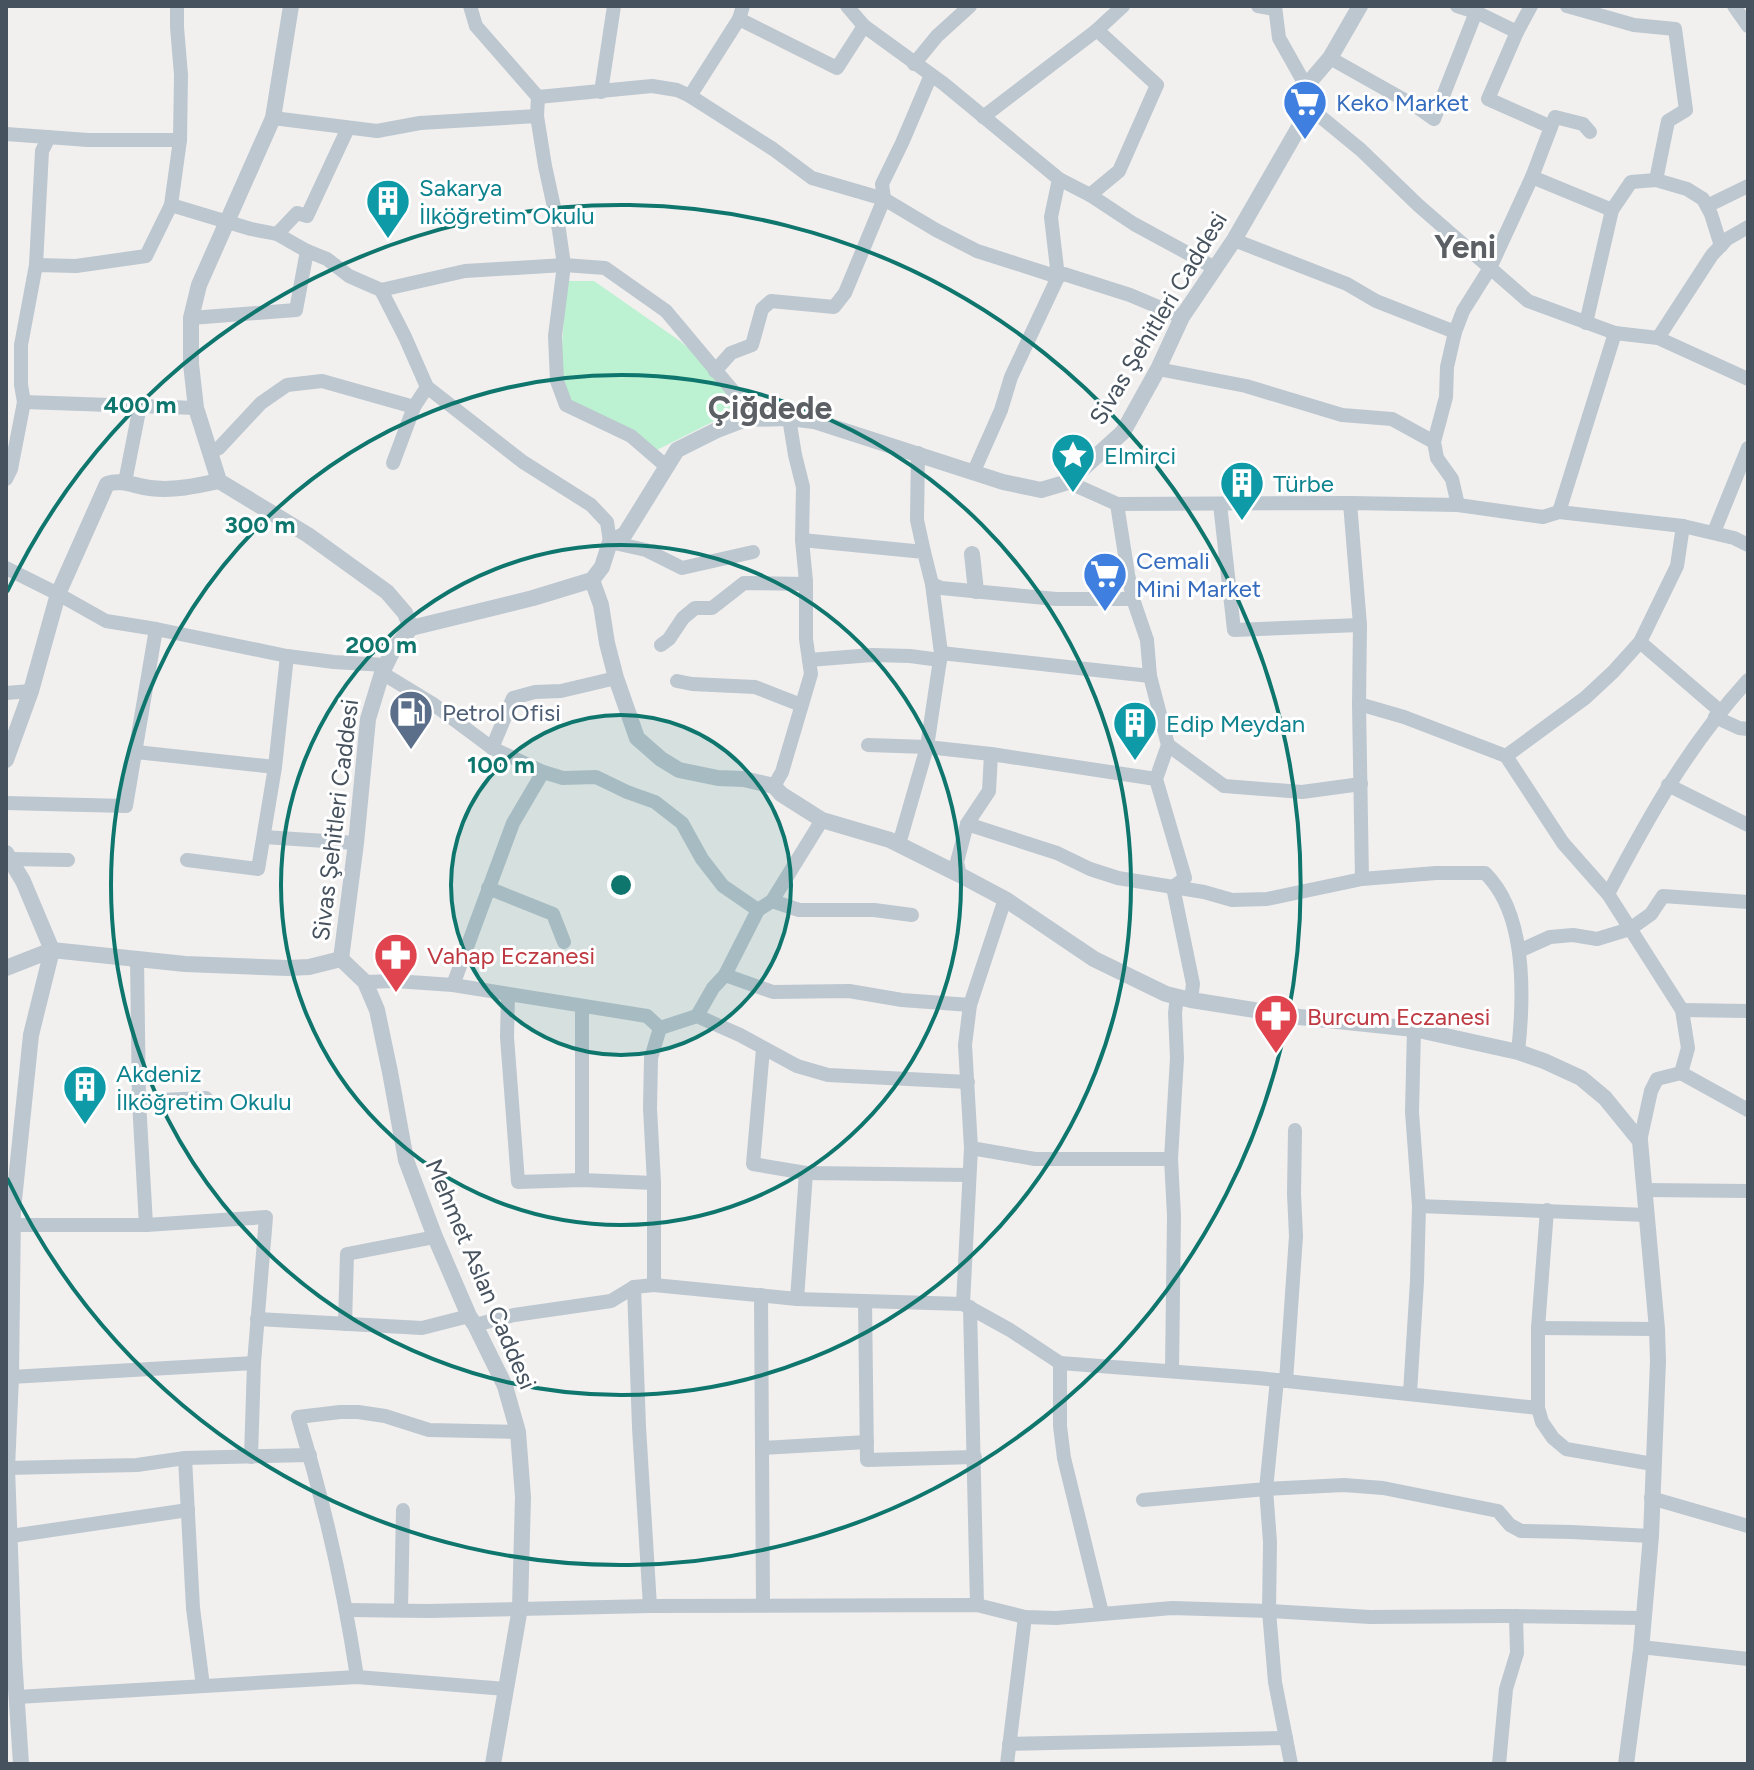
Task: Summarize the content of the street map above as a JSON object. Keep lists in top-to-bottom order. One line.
{"streets":{"street":["Sivas Şehitleri Caddesi","Mehmet Aslan Caddesi"]},"crossings":[["Sivas Şehitleri Caddesi","Mehmet Aslan Caddesi"]],"districts":["Yeni","Çiğdede"],"places":{"supermarket":["Keko Market","Cemali Mini Market"],"building":["Sakarya İlköğretim Okulu","Türbe","Edip Meydan","Akdeniz İlköğretim Okulu"],"place":["Elmirci"],"fuel station":["Petrol Ofisi"],"pharmacy":["Vahap Eczanesi","Burcum Eczanesi"]},"rings":["400 m","300 m","200 m","100 m"]}
